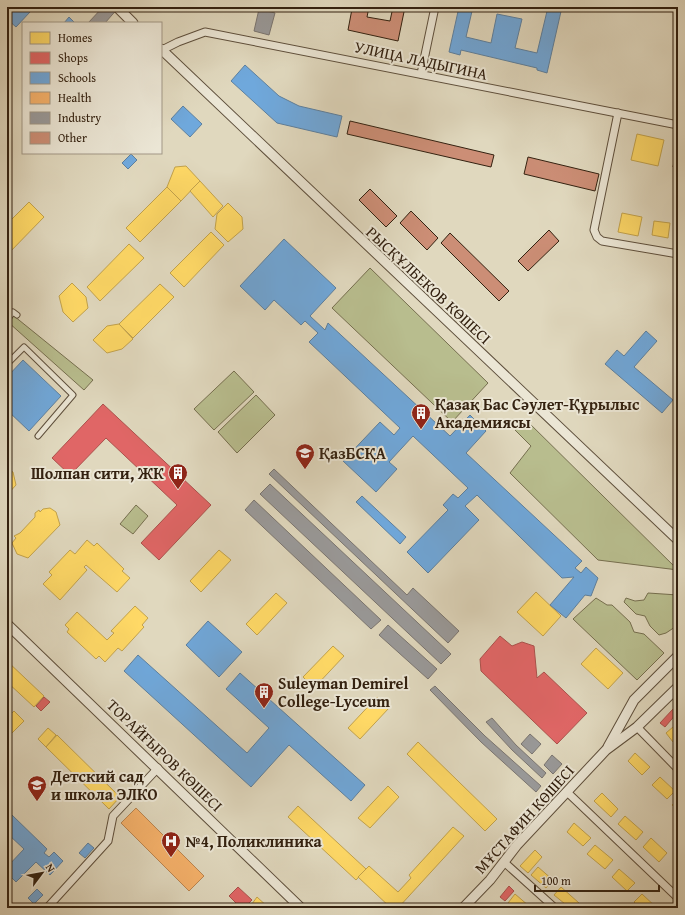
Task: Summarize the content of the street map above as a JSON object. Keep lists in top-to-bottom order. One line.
{"streets":{"street":["УЛИЦА ЛАДЫГИНА","РЫСҚҰЛБЕКОВ КӨШЕСІ","ТОРАЙҒЫРОВ КӨШЕСІ","МҰСТАФИН КӨШЕСІ"]},"crossings":[["УЛИЦА ЛАДЫГИНА","РЫСҚҰЛБЕКОВ КӨШЕСІ"]],"places":{"building":["Қазақ Бас Сәулет-Құрылыс Академиясы","Шолпан сити, ЖК","Suleyman Demirel College-Lyceum"],"school or university":["ҚазБСҚА","Детский сад и школа ЭЛКО"],"hospital":["№4, Поликлиника"]},"legend":["Homes","Shops","Schools","Health","Industry","Other"],"scale_bar":"100 m","north":"top right"}
